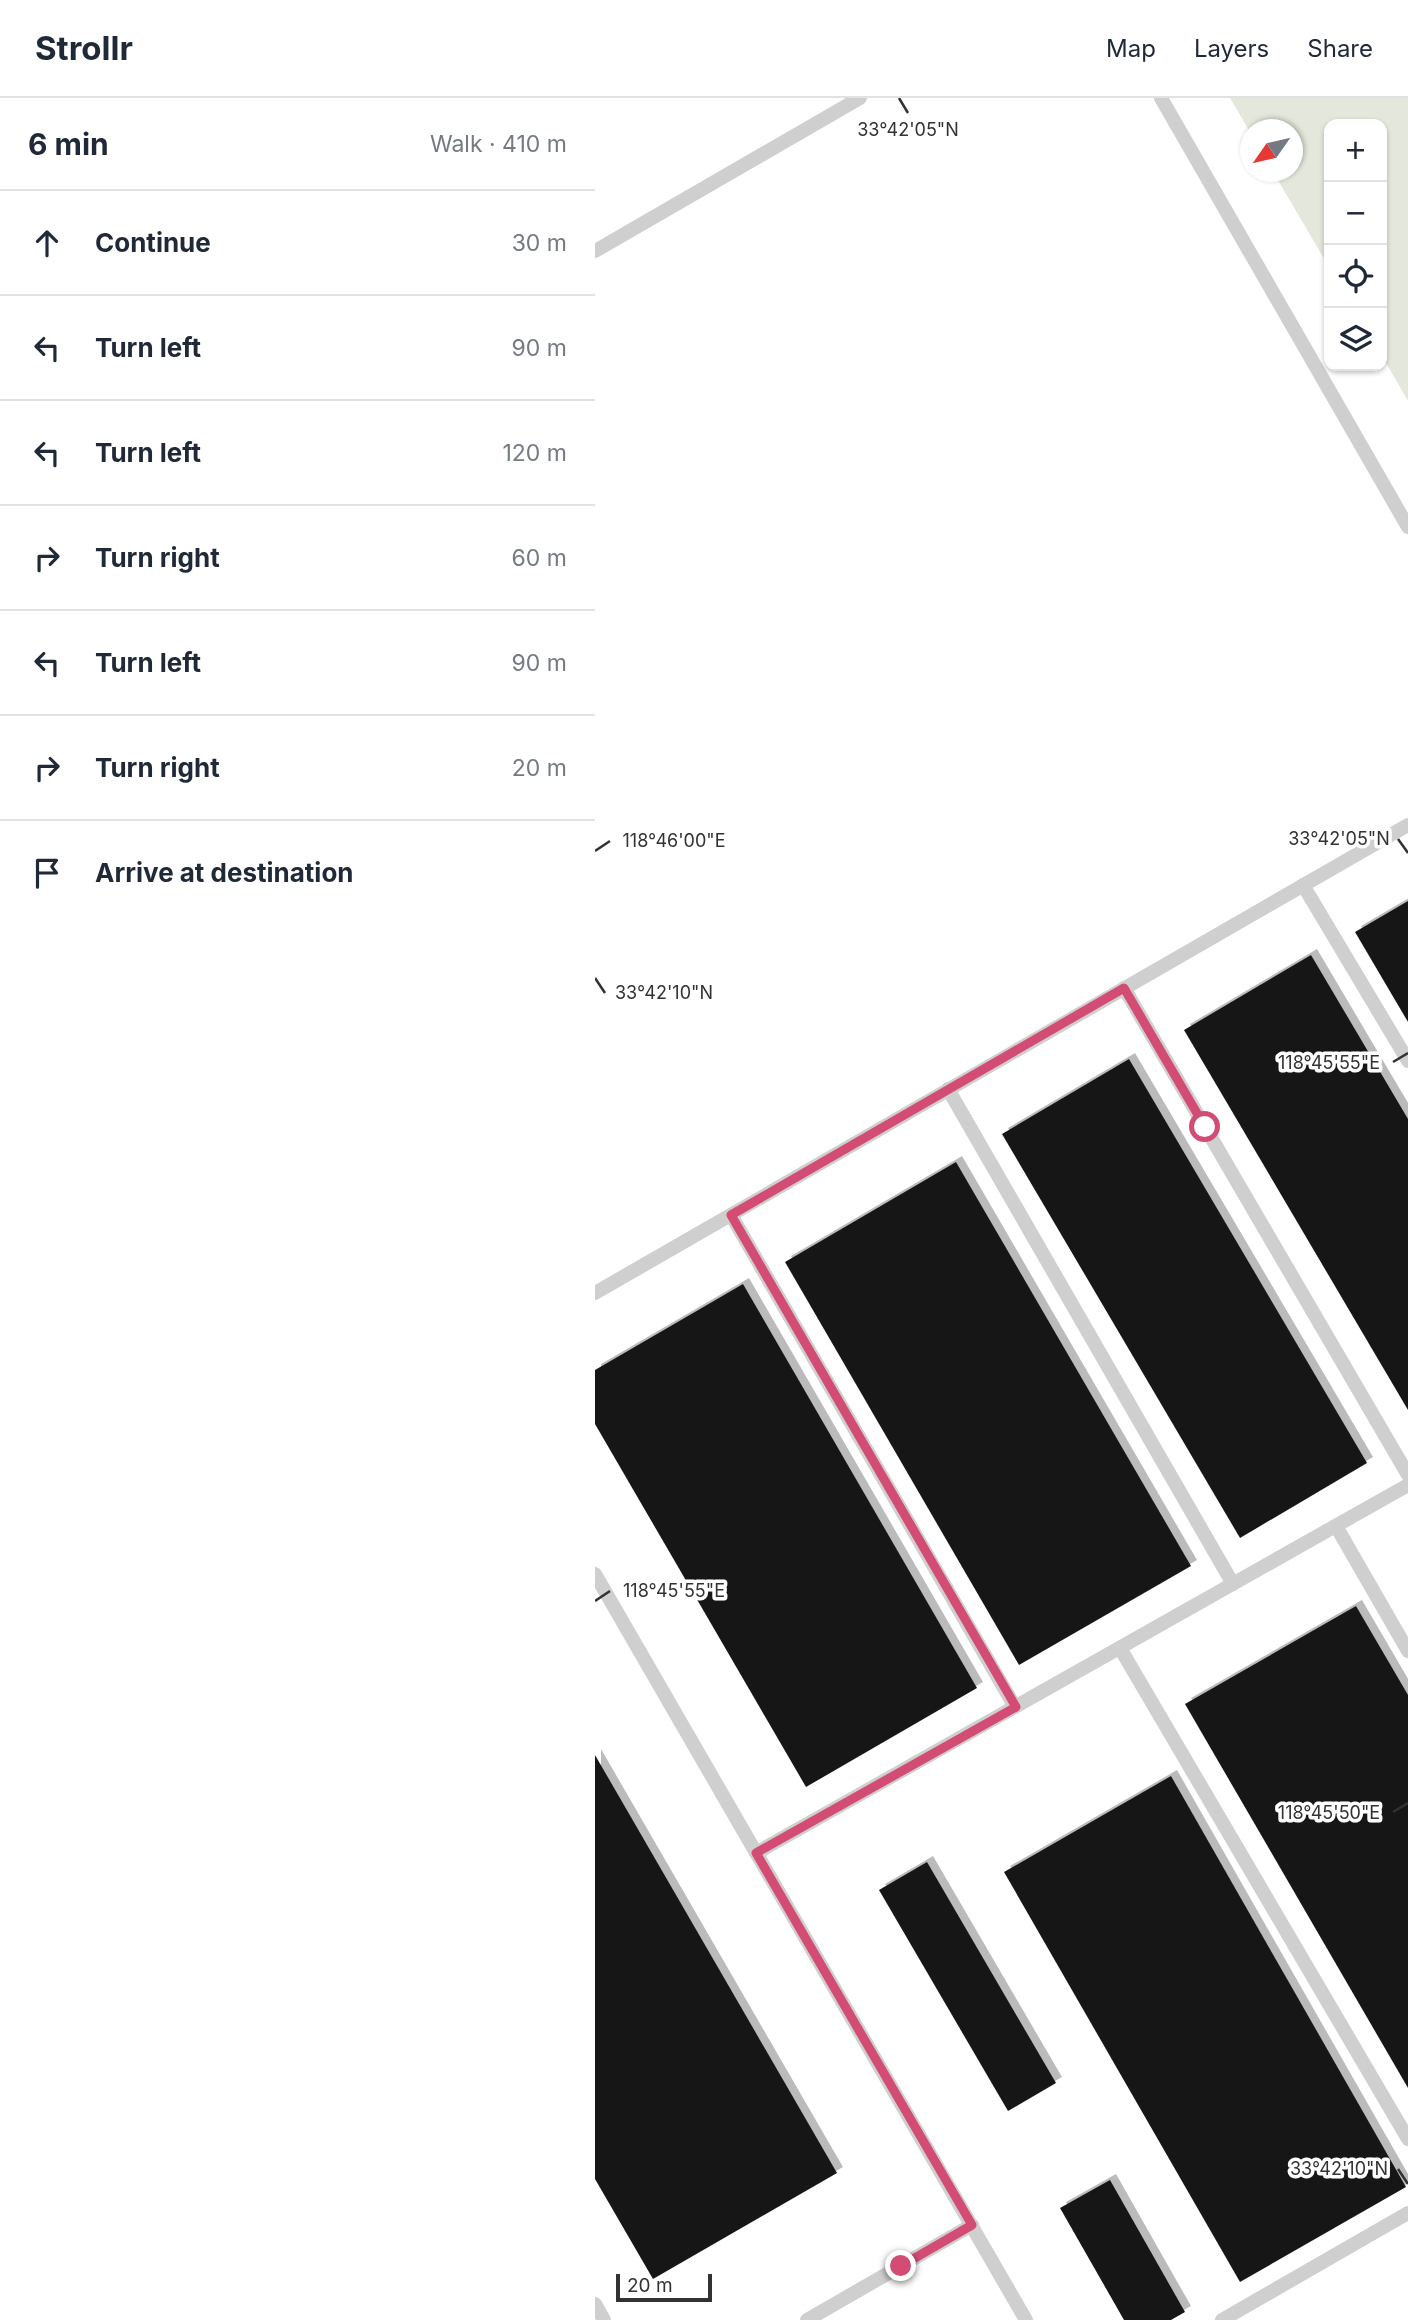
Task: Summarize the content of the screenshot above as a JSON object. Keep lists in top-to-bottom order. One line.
{"scale_bar":"20 m","north":"bottom left","page":{"header":"Strollr","nav":["Map","Layers","Share"],"heading":["6 min","Walk · 410 m"],"map_buttons":["+","−"],"list":[["Continue","30 m"],["Turn left","90 m"],["Turn left","120 m"],["Turn right","60 m"],["Turn left","90 m"],["Turn right","20 m"],"Arrive at destination"],"scale":"20 m"},"coordinates":["33°42'05\"N","118°46'00\"E","33°42'10\"N","118°45'55\"E","118°45'50\"E"]}
